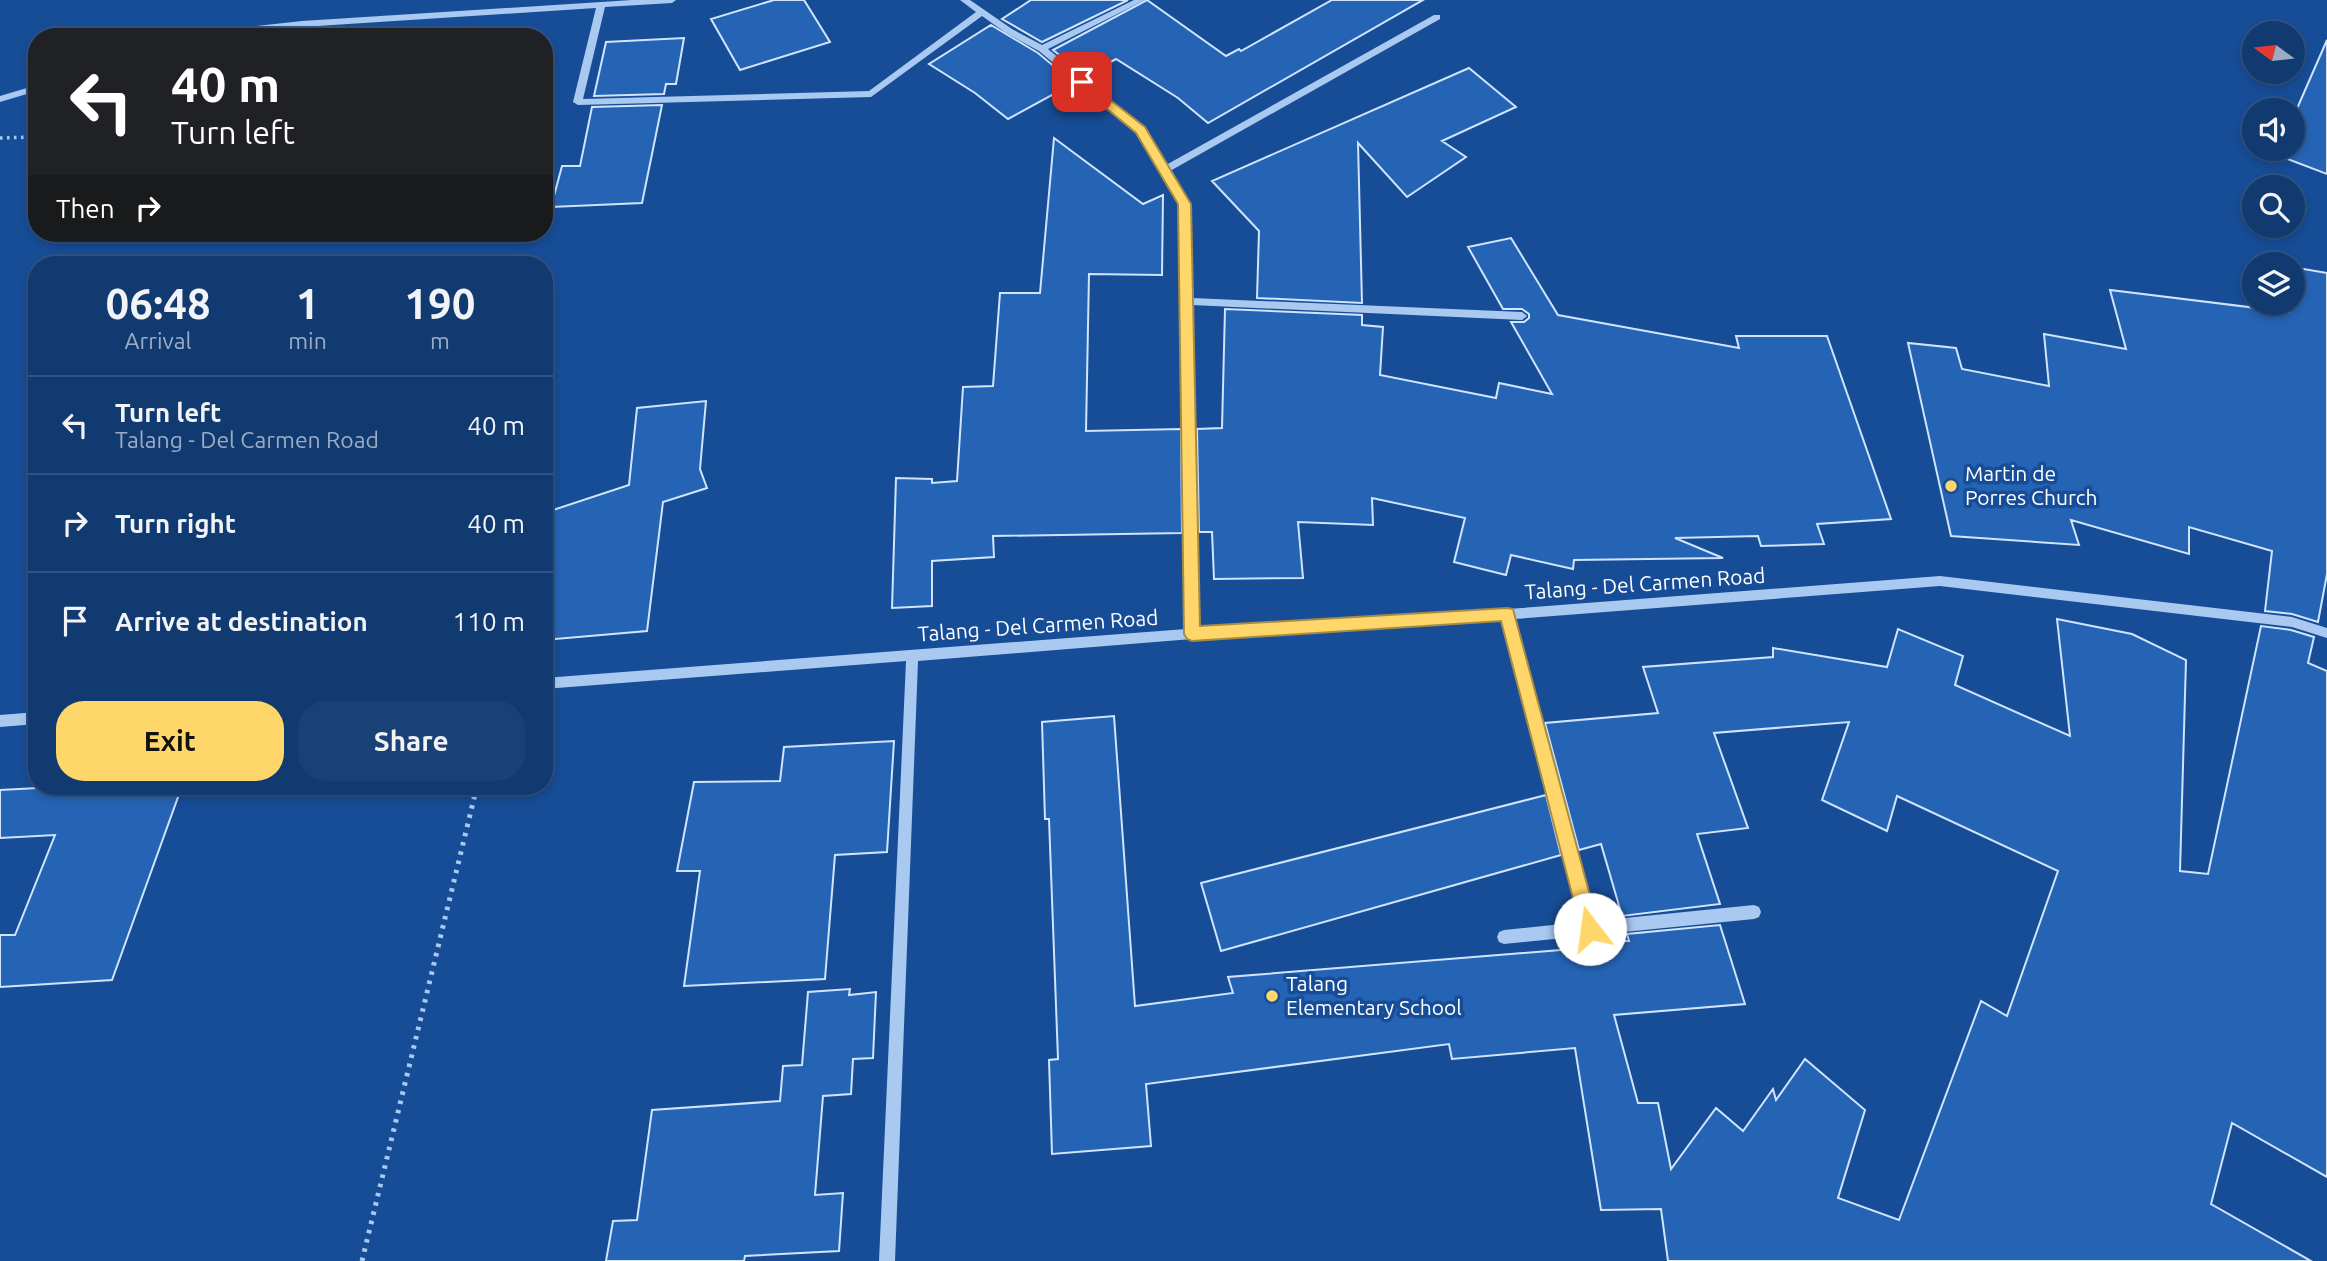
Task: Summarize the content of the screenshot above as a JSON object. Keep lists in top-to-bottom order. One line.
{"streets":{"street":["Talang - Del Carmen Road"]},"places":["Martin de Porres Church","Talang Elementary School"],"north":"left","page":{"turn":["40 m","Turn left"],"then":"Then","eta":["06:48","Arrival","1","min","190","m"],"list":[{"name":"Turn left","note":"Talang - Del Carmen Road","value":"40 m"},{"name":"Turn right","value":"40 m"},{"name":"Arrive at destination","value":"110 m"}],"buttons":["Exit","Share"]}}
